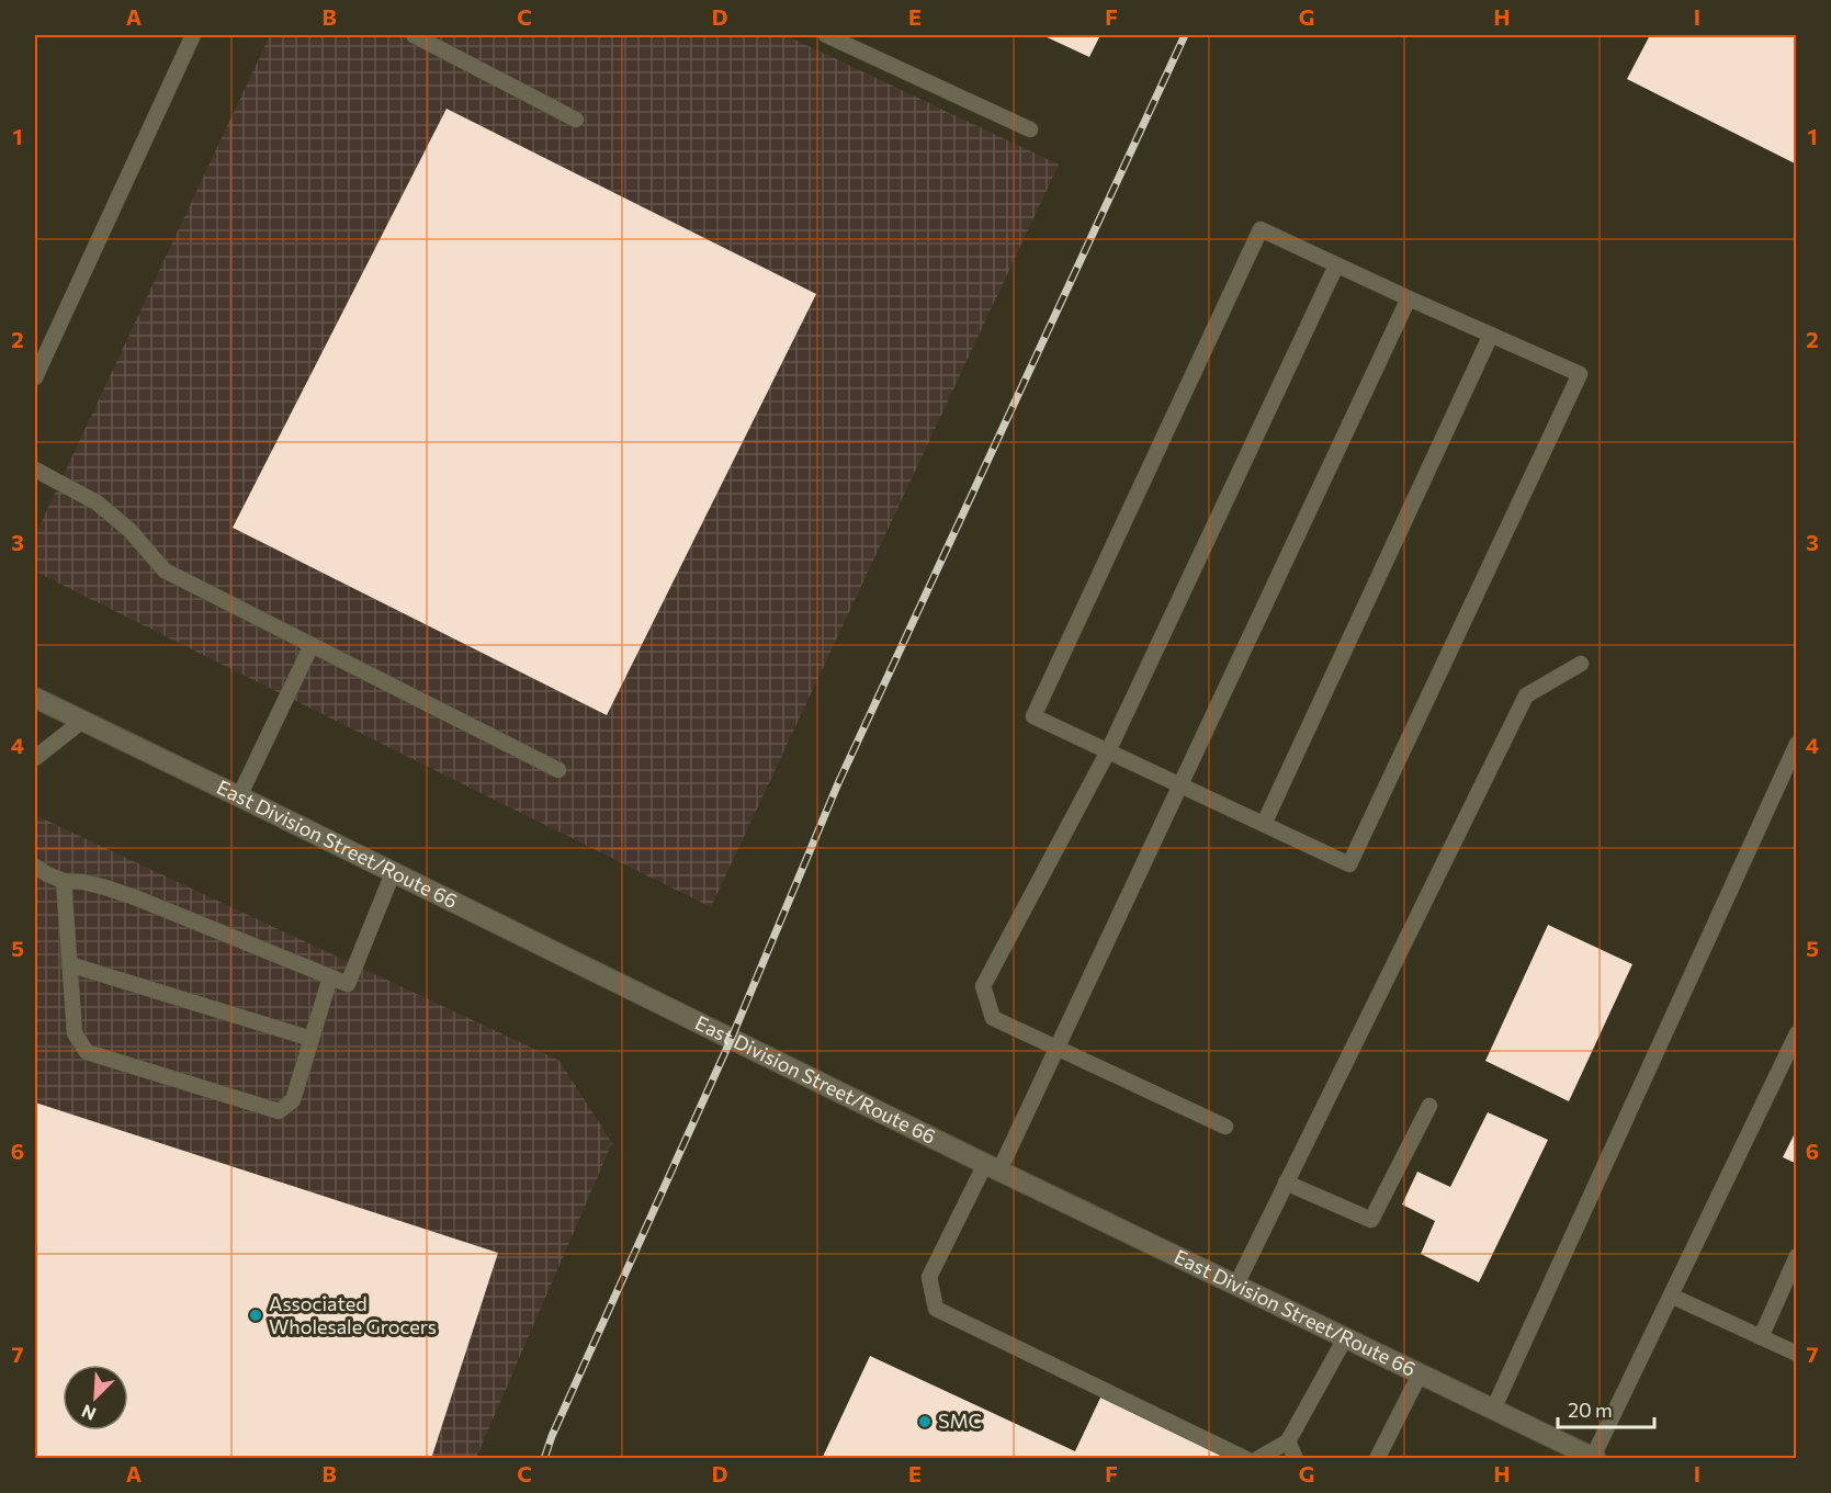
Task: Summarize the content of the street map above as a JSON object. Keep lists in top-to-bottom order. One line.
{"streets":{"main road":["East Division Street/Route 66"]},"places":["Associated Wholesale Grocers","SMC"],"scale_bar":"20 m","north":"bottom left","grid":{"columns":["A","B","C","D","E","F","G","H","I"],"rows":["1","2","3","4","5","6","7"]}}
